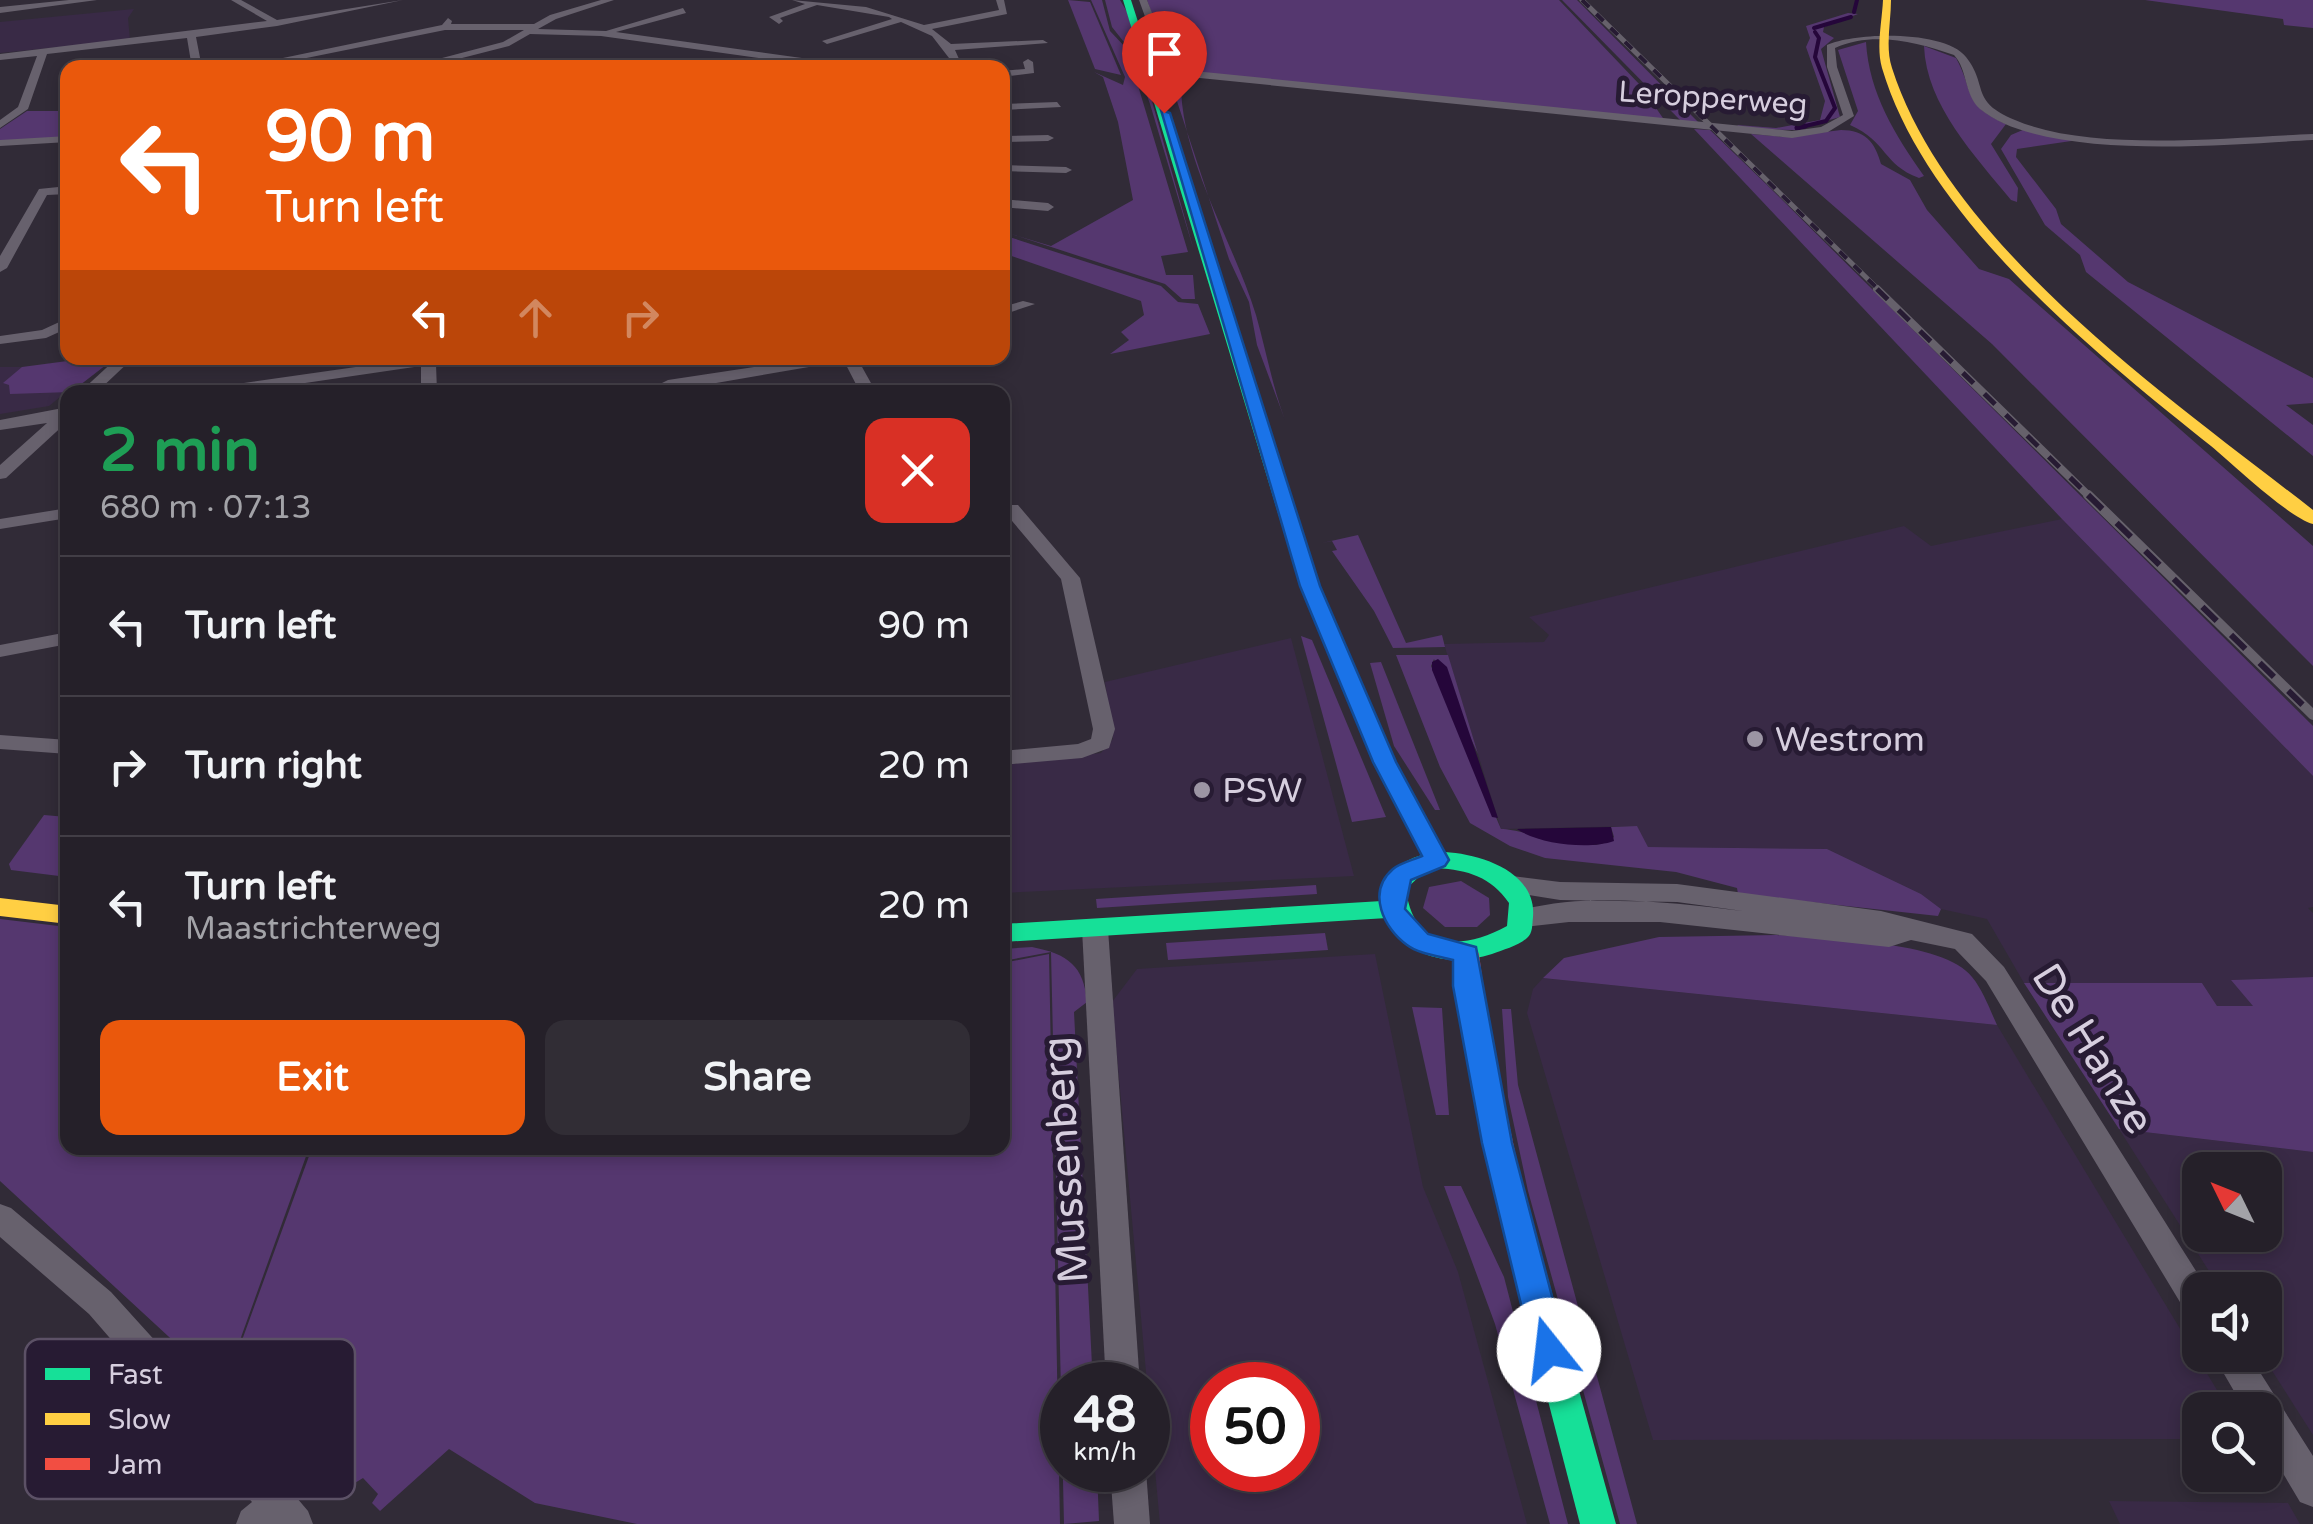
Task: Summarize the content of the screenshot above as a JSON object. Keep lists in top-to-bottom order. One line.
{"streets":{"street":["Leropperweg","De Hanze","Mussenberg"]},"places":["Westrom","PSW"],"legend":["Fast","Slow","Jam"],"north":"top left","page":{"turn":["90 m","Turn left"],"heading":["2 min","680 m · 07:13"],"list":[{"name":"Turn left","value":"90 m"},{"name":"Turn right","value":"20 m"},{"name":"Turn left","note":"Maastrichterweg","value":"20 m"}],"buttons":["Exit","Share"],"speed":"48 km/h","limit":"50"}}
